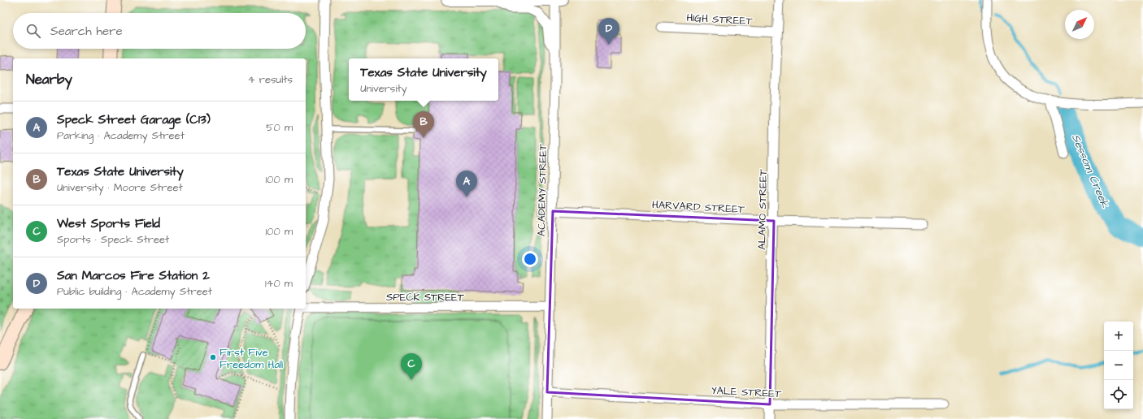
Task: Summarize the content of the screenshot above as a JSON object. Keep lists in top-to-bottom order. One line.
{"streets":{"street":["HIGH STREET","ACADEMY STREET","HARVARD STREET","ALAMO STREET","SPECK STREET","YALE STREET"]},"crossings":[["HIGH STREET","ALAMO STREET"],["ACADEMY STREET","HARVARD STREET"],["ACADEMY STREET","SPECK STREET"],["ACADEMY STREET","YALE STREET"],["HARVARD STREET","ALAMO STREET"],["ALAMO STREET","YALE STREET"]],"water":["Sessom Creek"],"places":["First Five Freedom Hall"],"north":"top right","page":{"search":"Search here","pins":["D","B","A","C"],"popup":["Texas State University","University"],"heading":["Nearby","4 results"],"list":[{"mark":"A","name":"Speck Street Garage (C13)","note":"Parking · Academy Street","value":"50 m"},{"mark":"B","name":"Texas State University","note":"University · Moore Street","value":"100 m"},{"mark":"C","name":"West Sports Field","note":"Sports · Speck Street","value":"100 m"},{"mark":"D","name":"San Marcos Fire Station 2","note":"Public building · Academy Street","value":"140 m"}],"map_buttons":["+","−"]}}
